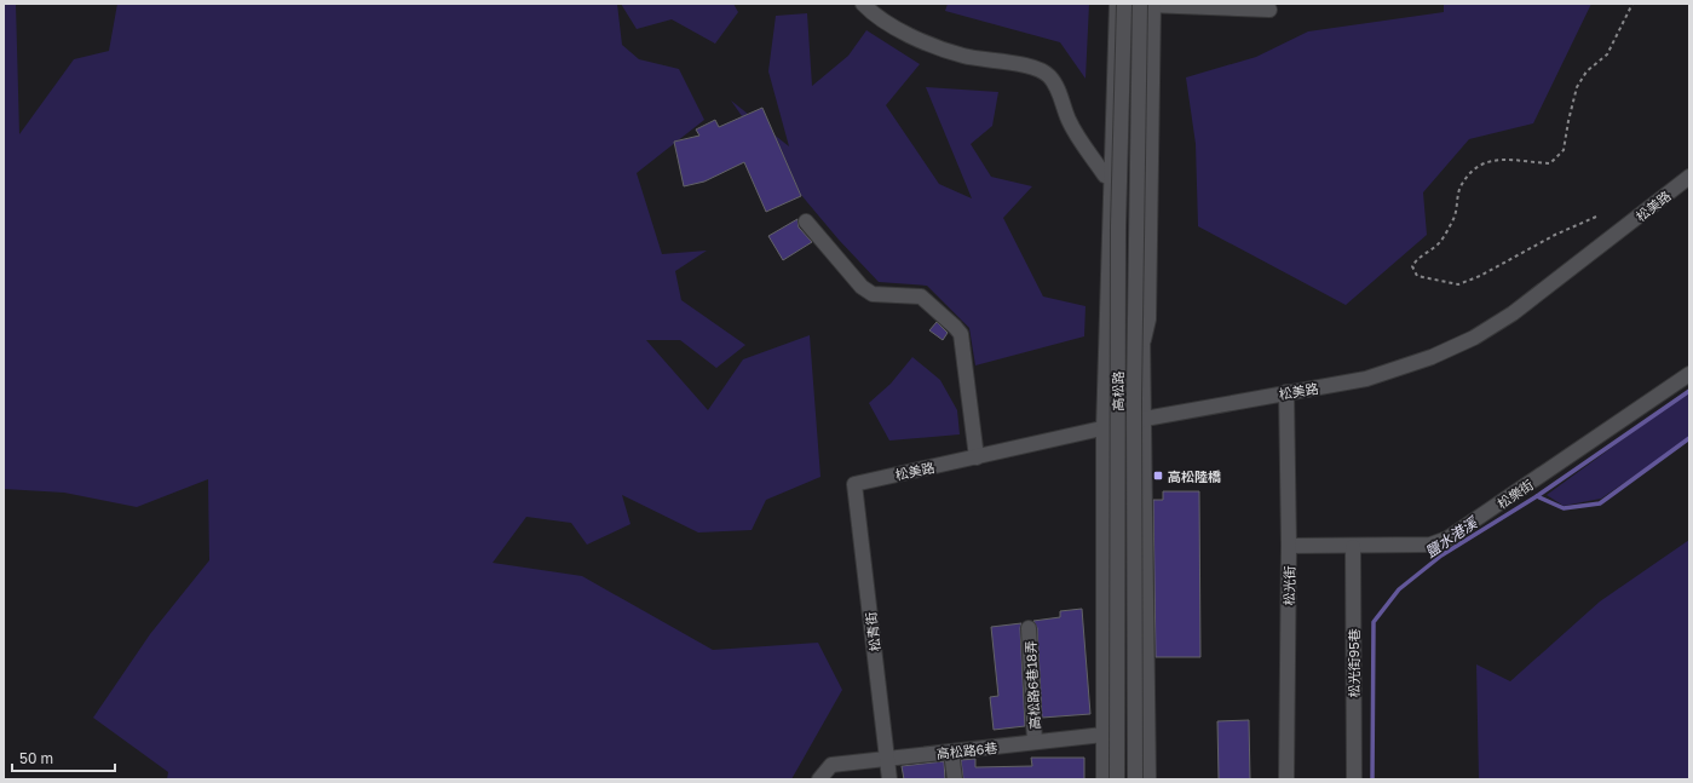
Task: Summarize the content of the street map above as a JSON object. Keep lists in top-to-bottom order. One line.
{"streets":{"street":["松美路","高松路","松樂街","松光街","松青街","松光街95巷","高松路6巷18弄","高松路6巷"]},"crossings":[["松美路","高松路"],["松美路","松光街"],["松美路","松青街"],["高松路","高松路6巷"],["松樂街","松光街"],["松樂街","松光街95巷"],["松青街","高松路6巷"],["高松路6巷18弄","高松路6巷"]],"water":["鹽水港溪"],"places":{"transit":["高松陸橋"]},"scale_bar":"50 m"}
